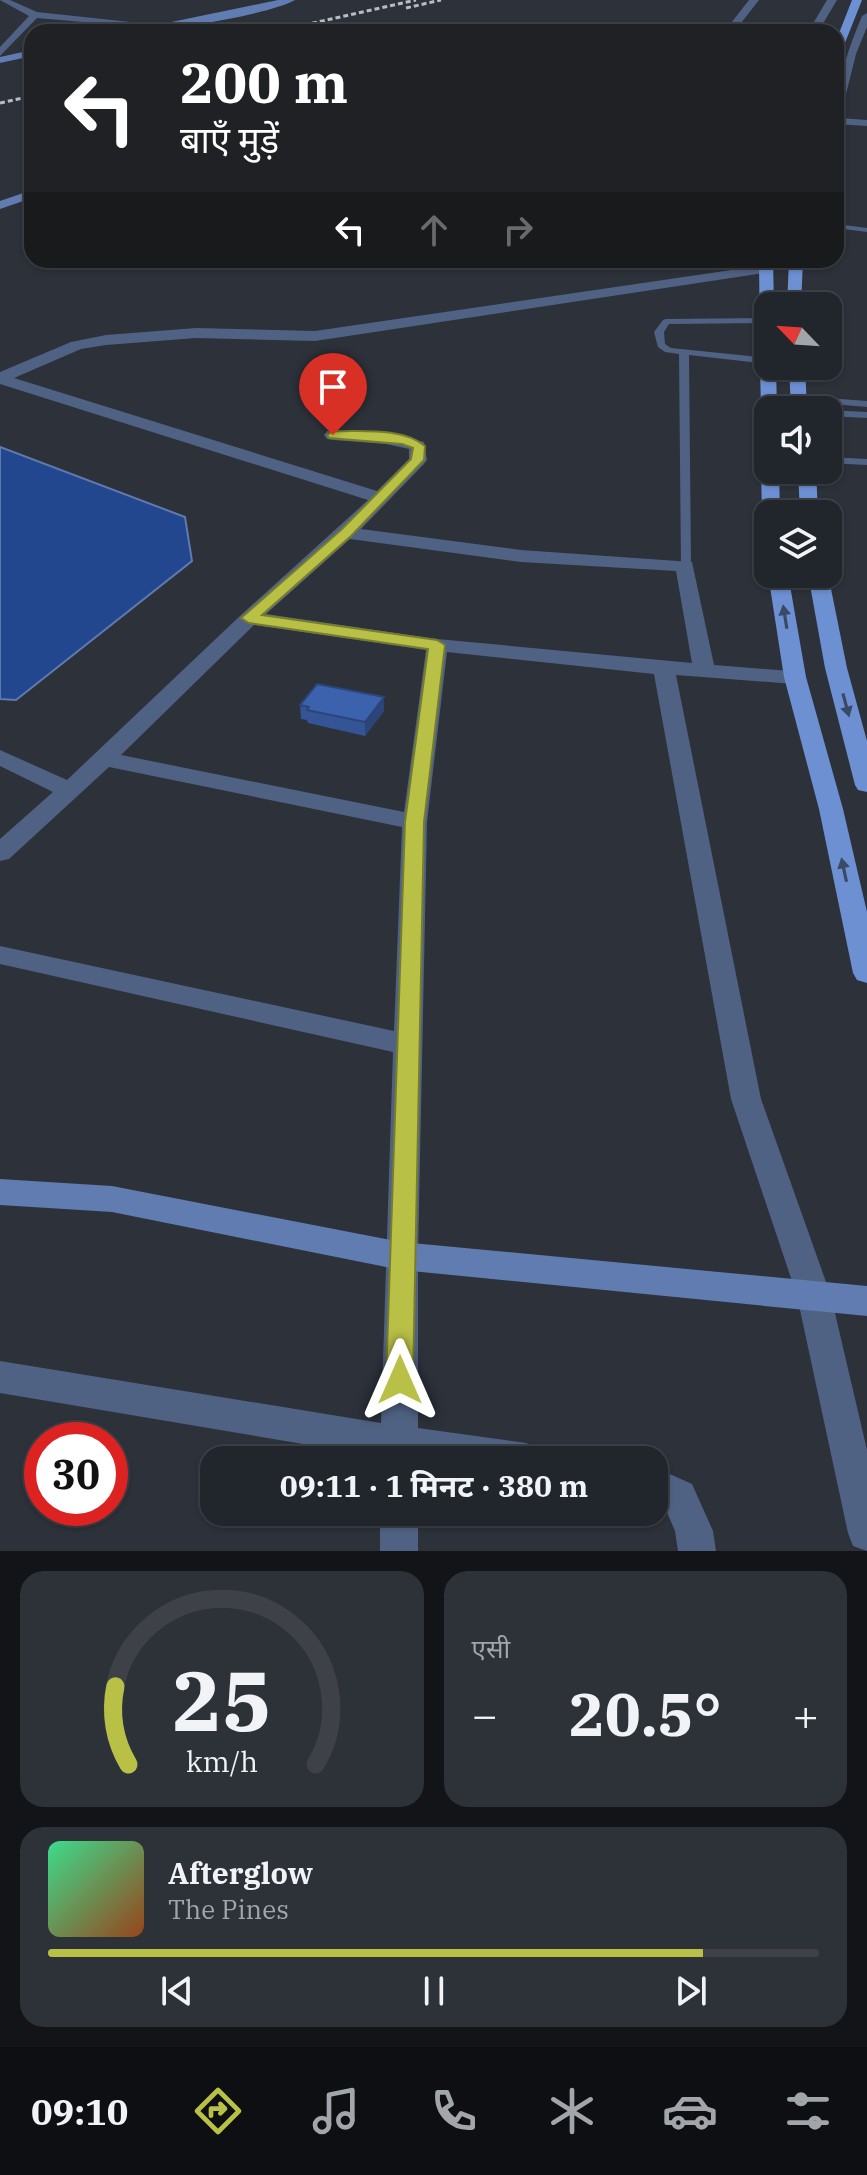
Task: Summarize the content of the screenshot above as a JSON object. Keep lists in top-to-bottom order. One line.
{"north":"top left","page":{"turn":["200 m","बाएँ मुड़ें"],"limit":"30","trip":"09:11 · 1 मिनट · 380 m","tile":"एसी","heat":["−","20.5°","+"],"song":["Afterglow","The Pines"],"tabs":"09:10","gauge":["25","km/h"]}}
